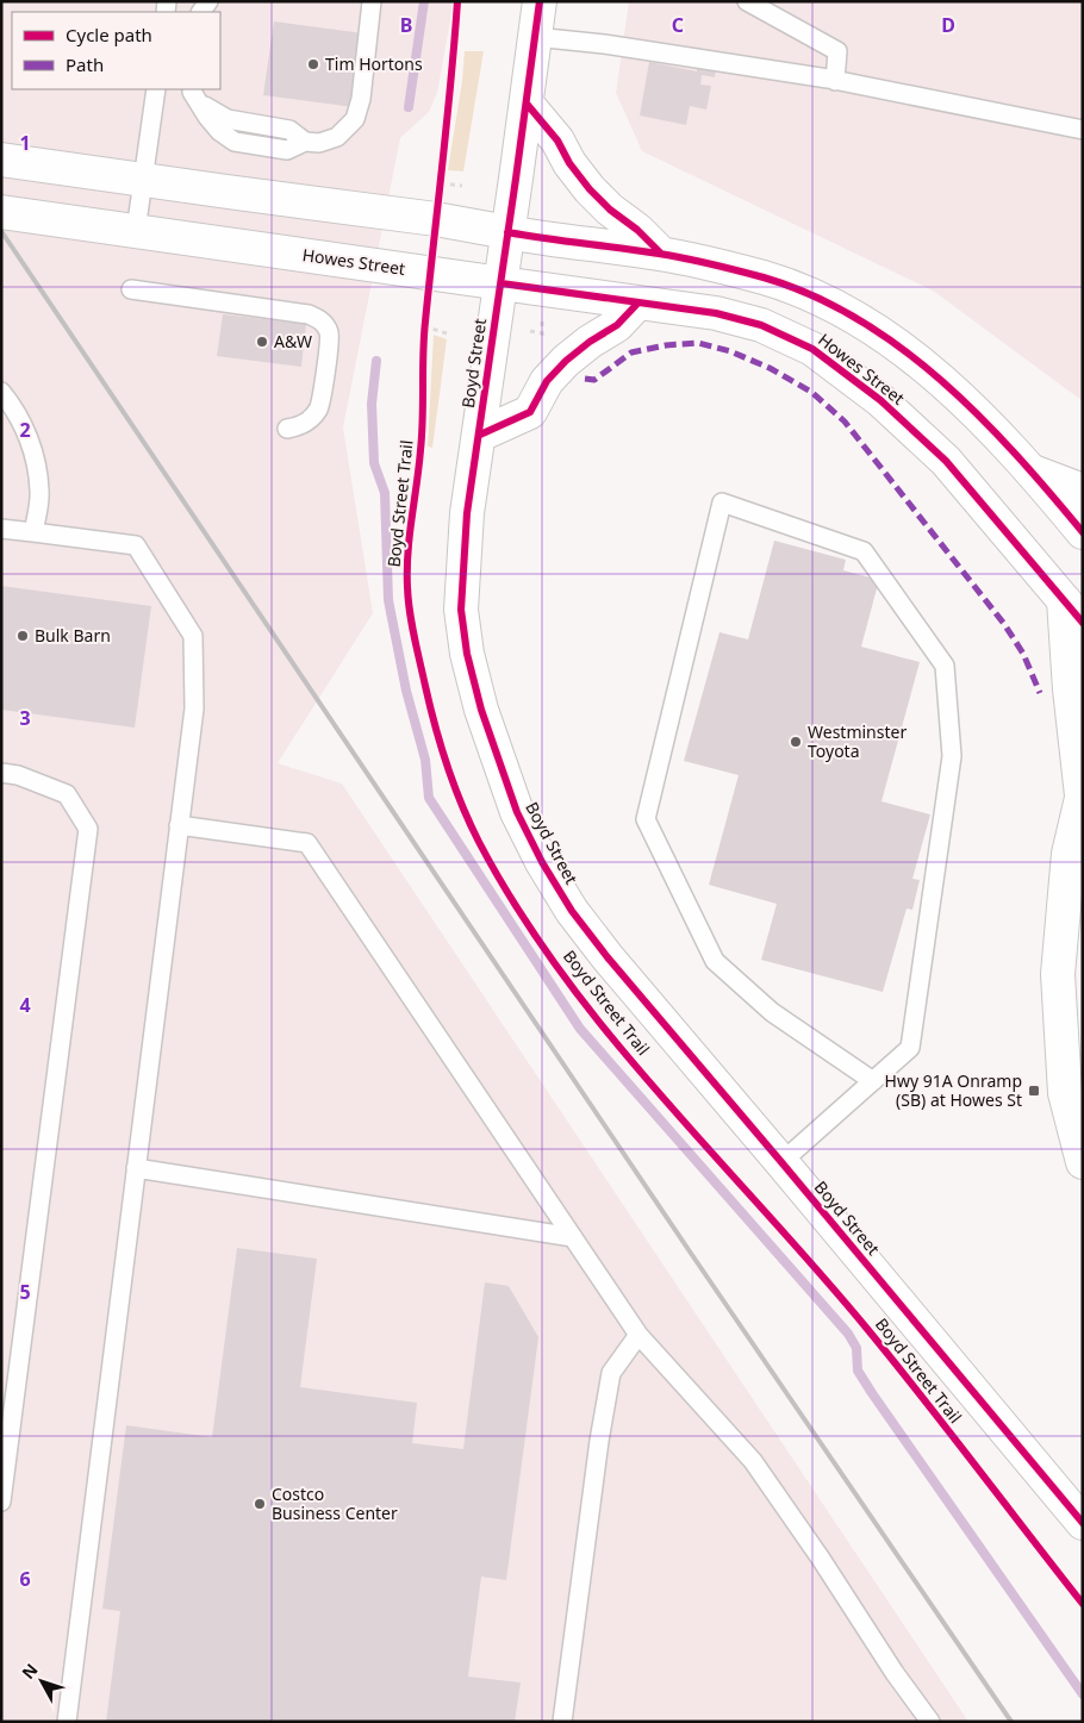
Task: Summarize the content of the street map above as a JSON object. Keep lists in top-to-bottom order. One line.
{"streets":{"main road":["Howes Street","Boyd Street"],"cycle path":["Boyd Street Trail"]},"crossings":[["Howes Street","Boyd Street"]],"places":{"other":["Tim Hortons","A&W","Bulk Barn","Westminster Toyota","Costco Business Center"],"transit":["Hwy 91A Onramp (SB) at Howes St"]},"legend":["Cycle path","Path"],"north":"top left","grid":{"columns":["B","C","D"],"rows":["1","2","3","4","5","6"]}}
